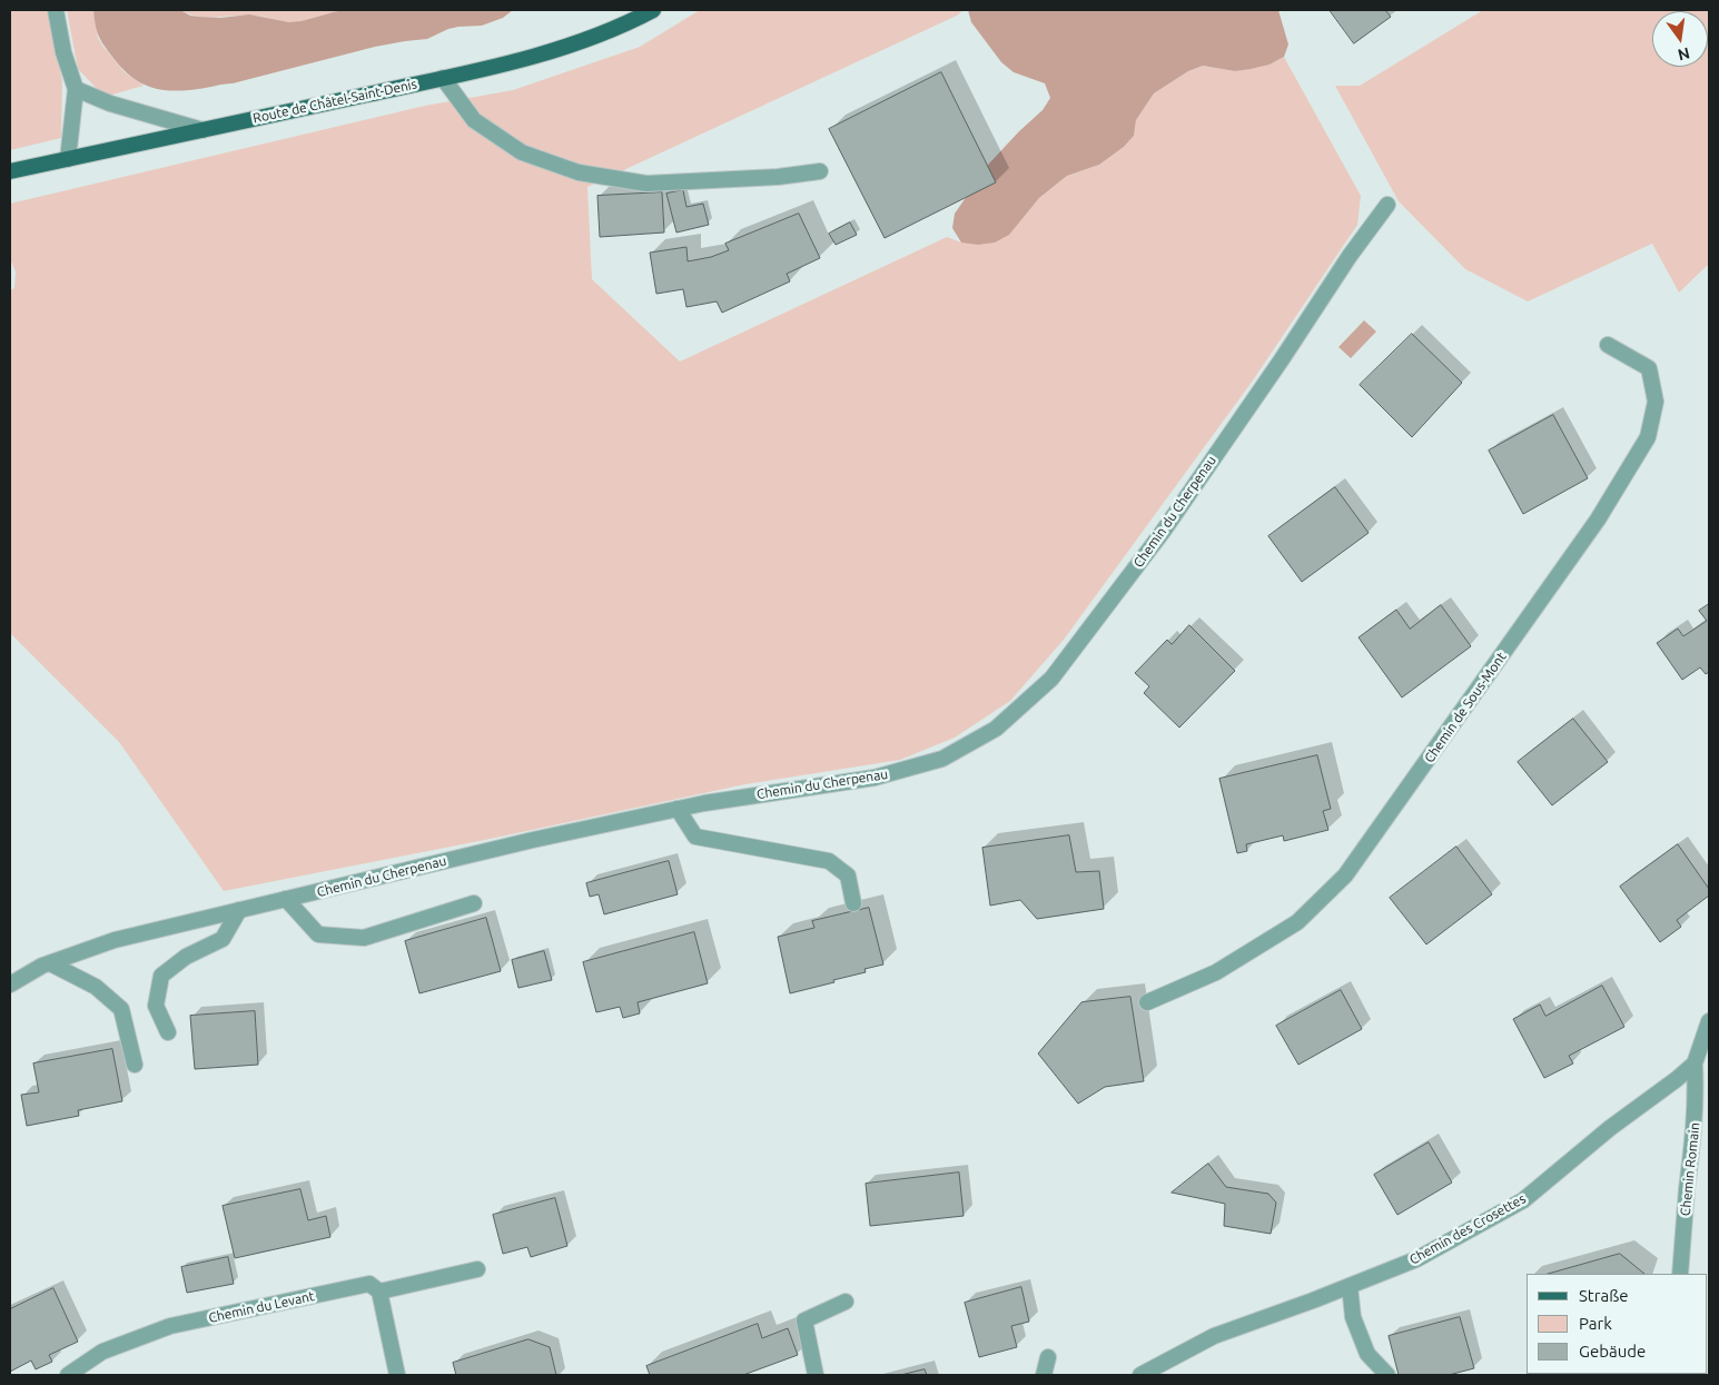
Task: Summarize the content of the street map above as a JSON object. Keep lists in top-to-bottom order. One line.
{"streets":{"main road":["Route de Châtel-Saint-Denis"],"street":["Chemin du Cherpenau","Chemin de Sous-Mont","Chemin Romain","Chemin des Crosettes","Chemin du Levant"]},"crossings":[["Chemin Romain","Chemin des Crosettes"]],"legend":["Straße","Park","Gebäude"],"north":"bottom"}
